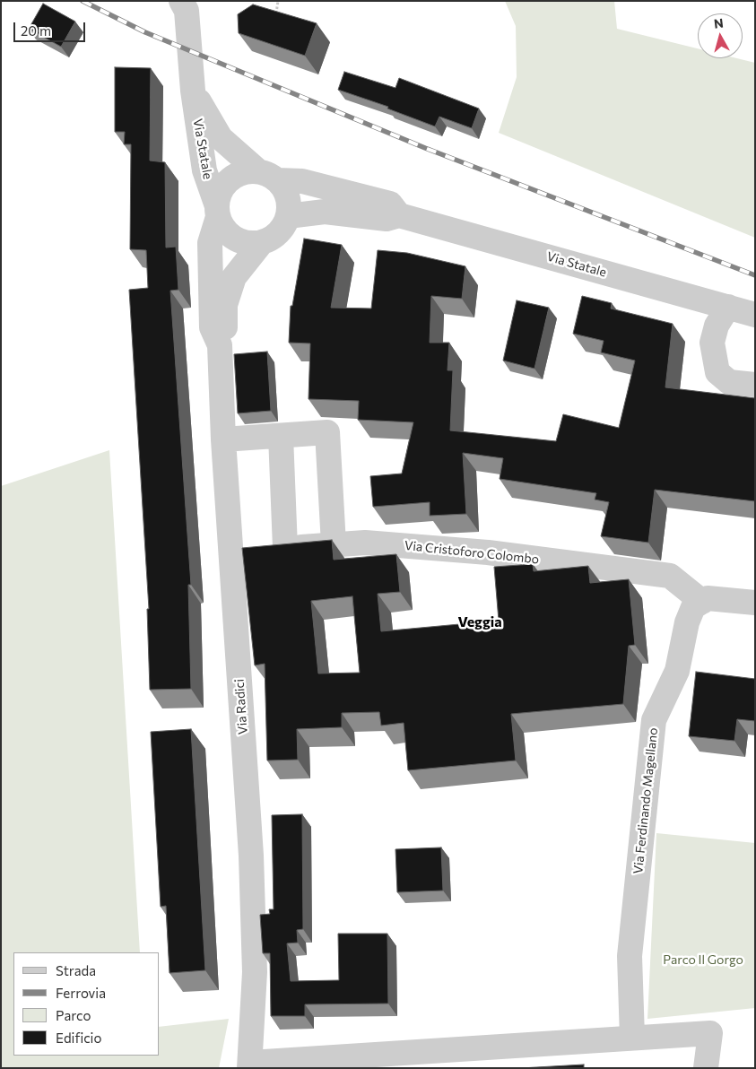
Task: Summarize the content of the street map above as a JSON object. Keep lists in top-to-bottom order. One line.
{"streets":{"street":["Via Statale","Via Cristoforo Colombo","Via Radici","Via Ferdinando Magellano"]},"crossings":[["Via Cristoforo Colombo","Via Radici"],["Via Cristoforo Colombo","Via Ferdinando Magellano"]],"districts":["Veggia"],"parks":["Parco Il Gorgo"],"legend":["Strada","Ferrovia","Parco","Edificio"],"scale_bar":"20 m","north":"top"}
